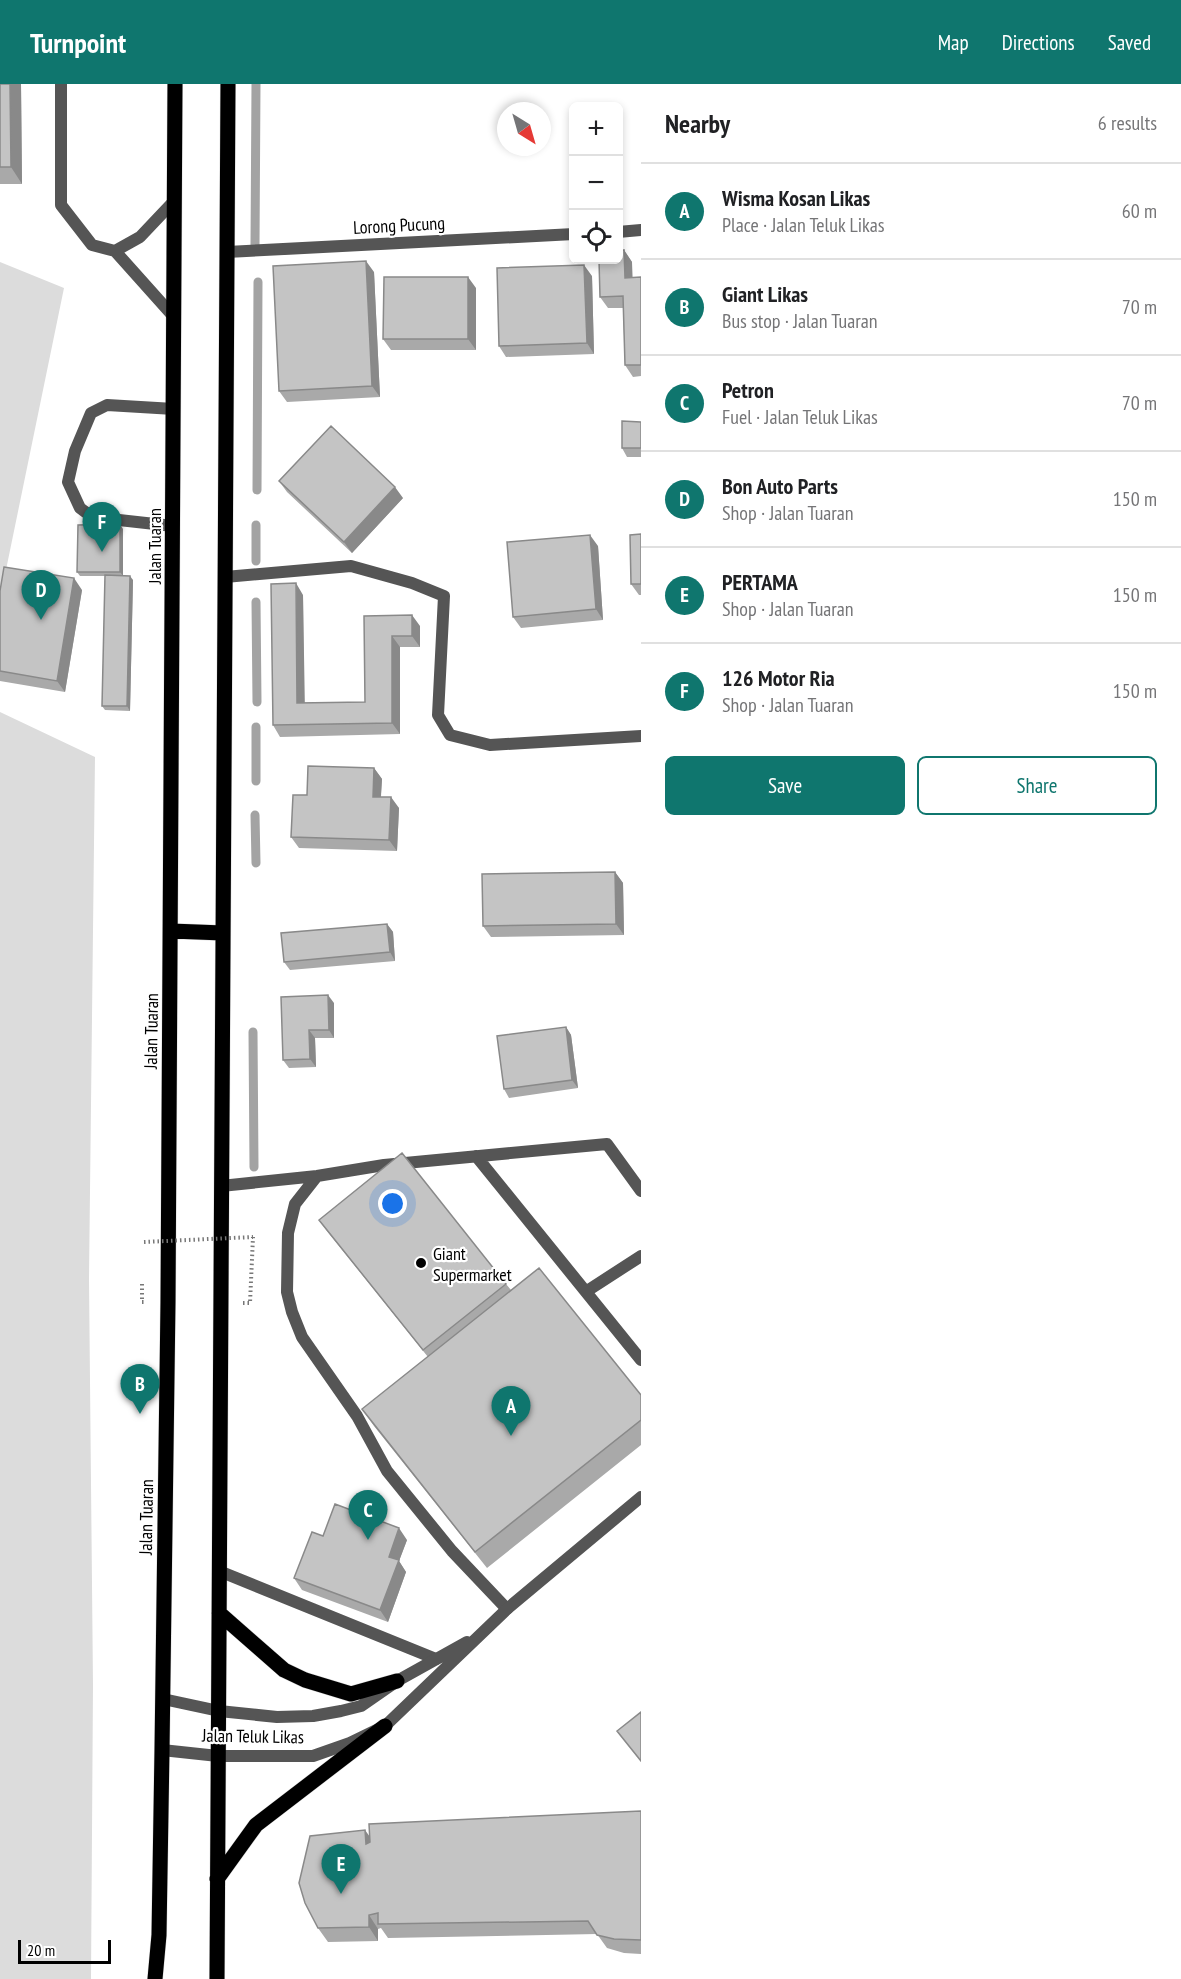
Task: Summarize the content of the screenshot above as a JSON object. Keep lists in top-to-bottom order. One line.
{"streets":{"main road":["Jalan Tuaran"],"street":["Lorong Pucung","Jalan Teluk Likas"]},"crossings":[["Jalan Tuaran","Jalan Teluk Likas"]],"places":["Giant Supermarket"],"scale_bar":"20 m","north":"bottom right","page":{"header":"Turnpoint","nav":["Map","Directions","Saved"],"heading":["Nearby","6 results"],"map_buttons":["+","−"],"list":[{"mark":"A","name":"Wisma Kosan Likas","note":"Place · Jalan Teluk Likas","value":"60 m"},{"mark":"B","name":"Giant Likas","note":"Bus stop · Jalan Tuaran","value":"70 m"},{"mark":"C","name":"Petron","note":"Fuel · Jalan Teluk Likas","value":"70 m"},{"mark":"D","name":"Bon Auto Parts","note":"Shop · Jalan Tuaran","value":"150 m"},{"mark":"E","name":"PERTAMA","note":"Shop · Jalan Tuaran","value":"150 m"},{"mark":"F","name":"126 Motor Ria","note":"Shop · Jalan Tuaran","value":"150 m"}],"pins":["F","D","B","A","C","E"],"buttons":["Save","Share"],"scale":"20 m"}}
